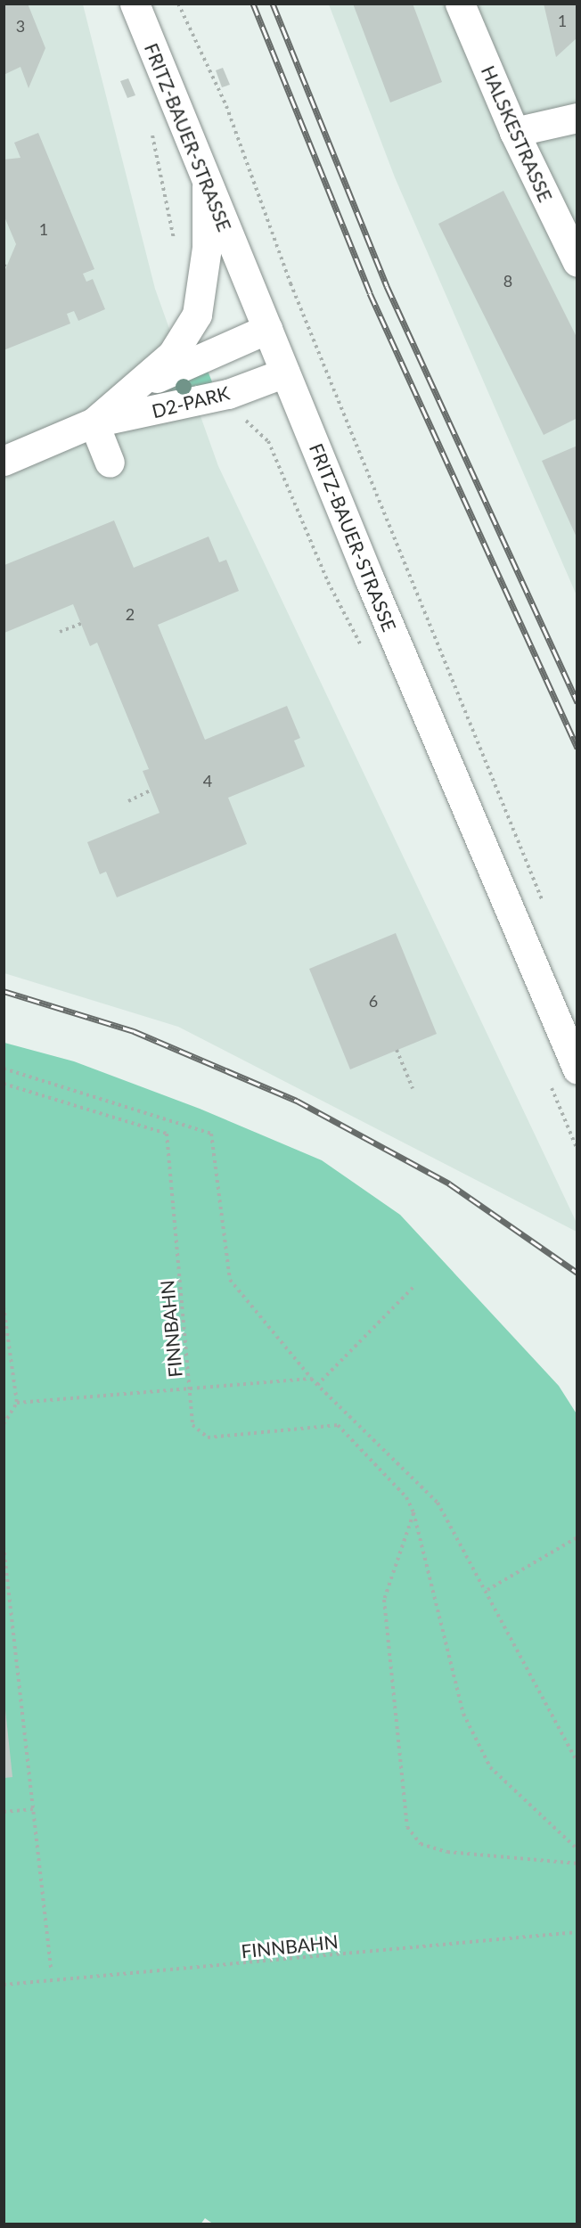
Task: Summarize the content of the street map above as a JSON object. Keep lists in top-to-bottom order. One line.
{"streets":{"main road":["HALSKESTRASSE","FRITZ-BAUER-STRASSE","D2-PARK"],"path":["FINNBAHN"]},"crossings":[["FRITZ-BAUER-STRASSE","D2-PARK"]],"house_numbers":["1","3","1","8","2","4","6"]}
